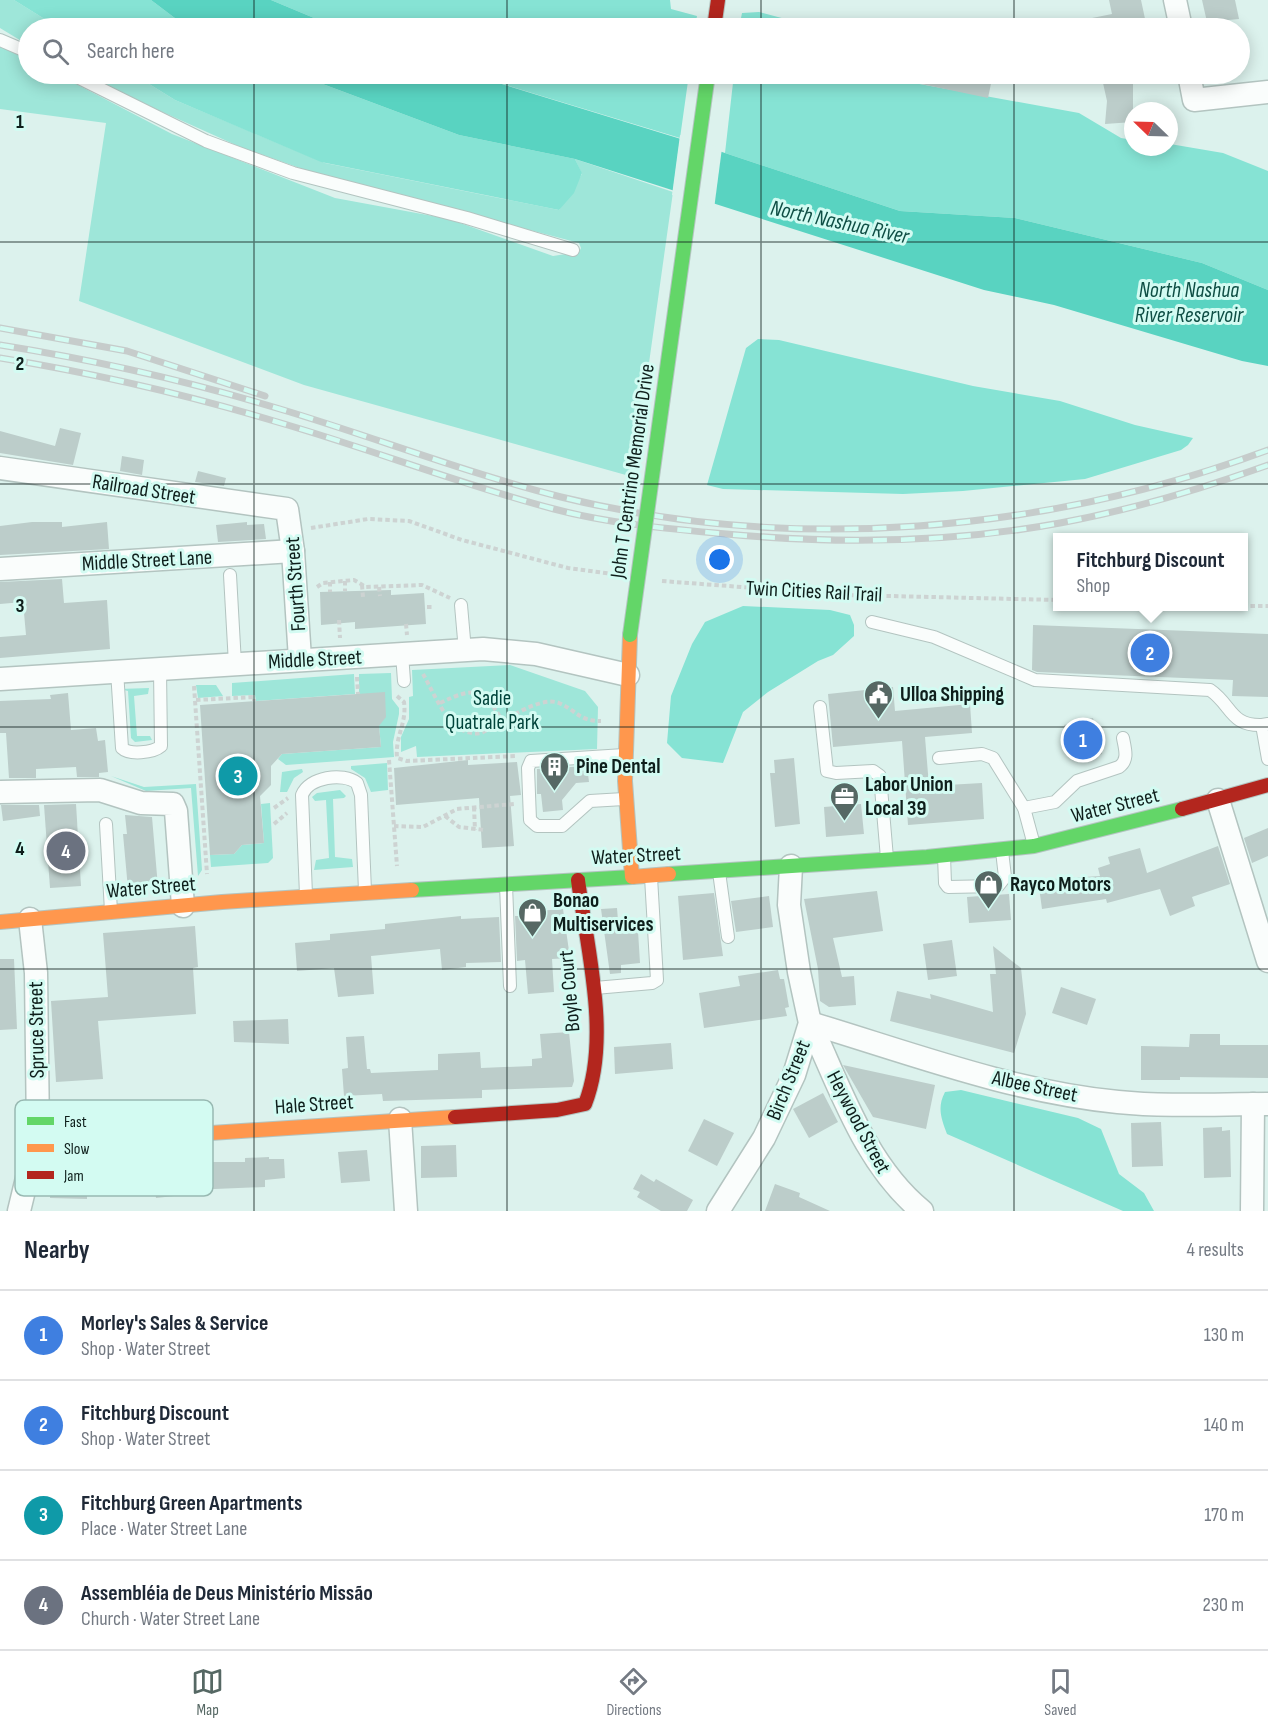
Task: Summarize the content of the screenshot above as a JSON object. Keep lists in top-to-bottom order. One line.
{"streets":{"main road":["John T Centrino Memorial Drive","Water Street","Boyle Court","Hale Street"],"street":["Railroad Street","Middle Street Lane","Fourth Street","Middle Street","Spruce Street","Birch Street","Albee Street","Heywood Street"],"path":["Twin Cities Rail Trail"]},"crossings":[["John T Centrino Memorial Drive","Middle Street"],["John T Centrino Memorial Drive","Water Street"],["Railroad Street","Middle Street Lane"],["Railroad Street","Fourth Street"],["Middle Street Lane","Fourth Street"],["Fourth Street","Middle Street"],["Water Street","Boyle Court"],["Water Street","Spruce Street"],["Water Street","Birch Street"],["Boyle Court","Hale Street"],["Birch Street","Albee Street"],["Birch Street","Heywood Street"],["Albee Street","Heywood Street"]],"water":["North Nashua River","North Nashua River Reservoir"],"parks":["Sadie Quatrale Park"],"places":{"public building":["Ulloa Shipping"],"building":["Pine Dental"],"office":["Labor Union Local 39"],"shop":["Rayco Motors","Bonao Multiservices"]},"legend":["Fast","Slow","Jam"],"north":"top left","page":{"search":"Search here","popup":["Fitchburg Discount","Shop"],"pins":["2","1","3","4"],"heading":["Nearby","4 results"],"list":[{"mark":"1","name":"Morley's Sales & Service","note":"Shop · Water Street","value":"130 m"},{"mark":"2","name":"Fitchburg Discount","note":"Shop · Water Street","value":"140 m"},{"mark":"3","name":"Fitchburg Green Apartments","note":"Place · Water Street Lane","value":"170 m"},{"mark":"4","name":"Assembléia de Deus Ministério Missão","note":"Church · Water Street Lane","value":"230 m"}],"nav":["Map","Directions","Saved"]},"grid":{"rows":["1","2","3","4"]}}
